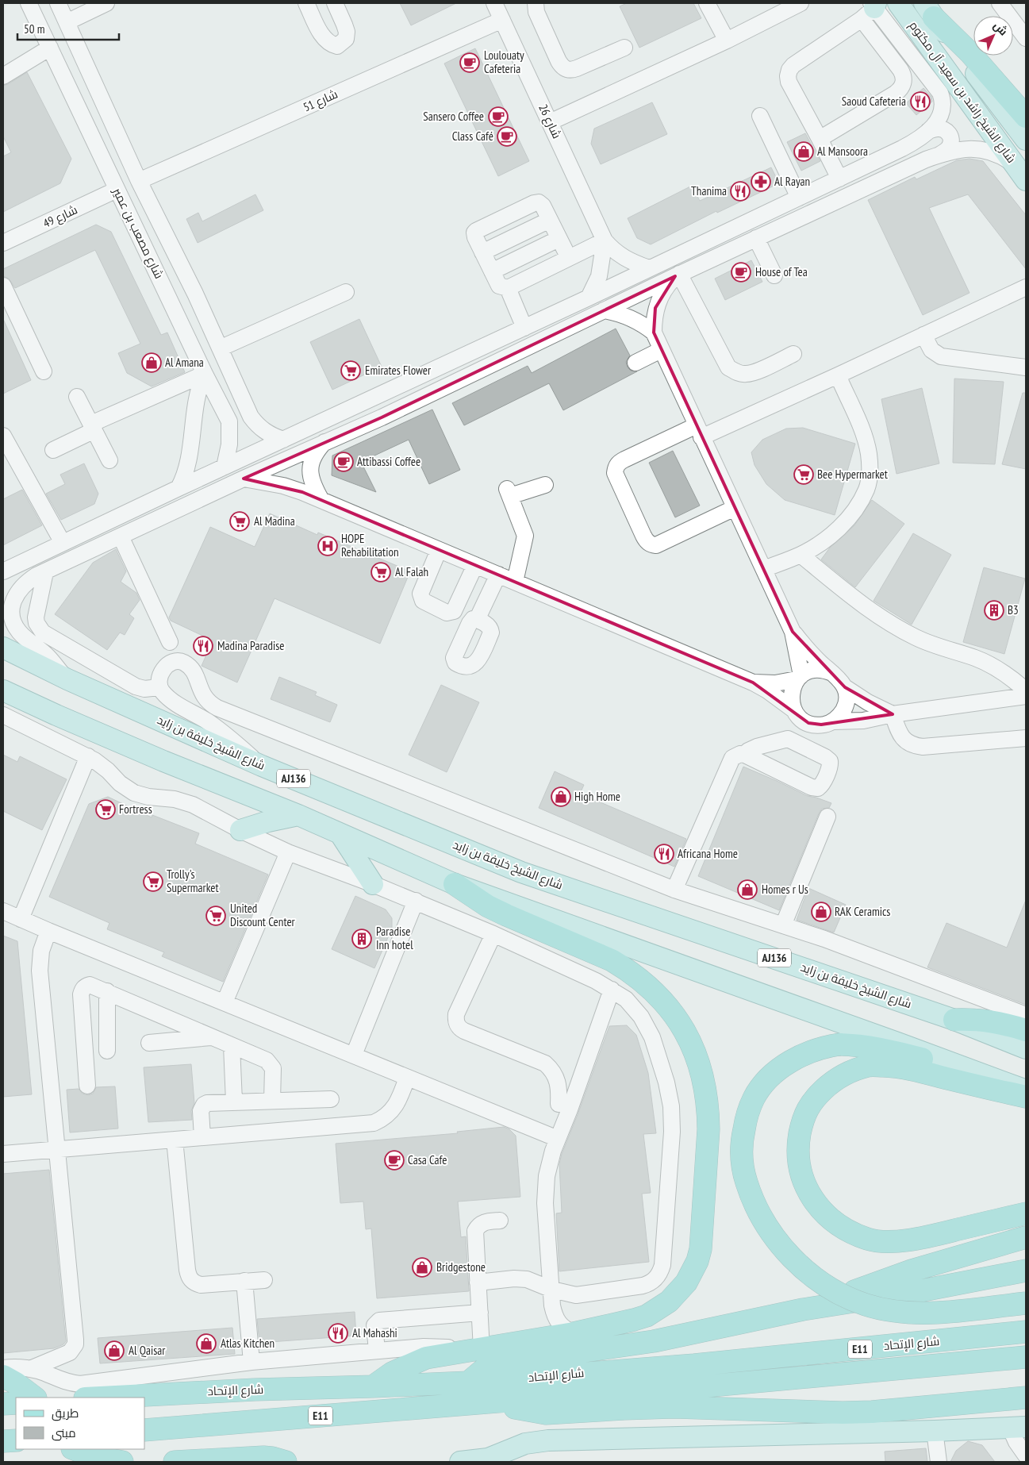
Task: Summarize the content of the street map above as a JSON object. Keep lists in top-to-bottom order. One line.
{"streets":{"highway":["شارع الإتحاد","E11"],"main road":["شارع الشيخ راشد بن سعيد آل مكتوم","شارع الشيخ خليفة بن زايد","AJ136"],"street":["شارع 51","شارع 26","شارع 49","شارع مصعب بن عمير"]},"crossings":[["شارع 51","شارع 26"],["شارع 51","شارع مصعب بن عمير"],["شارع 49","شارع مصعب بن عمير"]],"places":{"cafe":["Loulouaty Cafeteria","Sansero Coffee","Class Café","House of Tea","Attibassi Coffee","Casa Cafe"],"restaurant":["Saoud Cafeteria","Thanima","Madina Paradise","Africana Home","Al Mahashi"],"shop":["Al Mansoora","Al Amana","High Home","Homes r Us","RAK Ceramics","Bridgestone","Atlas Kitchen","Al Qaisar"],"pharmacy":["Al Rayan"],"supermarket":["Emirates Flower","Bee Hypermarket","Al Madina","Al Falah","Fortress","Trolly's Supermarket","United Discount Center"],"hospital":["HOPE Rehabilitation"],"building":["B3","Paradise Inn hotel"]},"legend":["طريق","مبنى"],"scale_bar":"50 m","north":"top right"}
